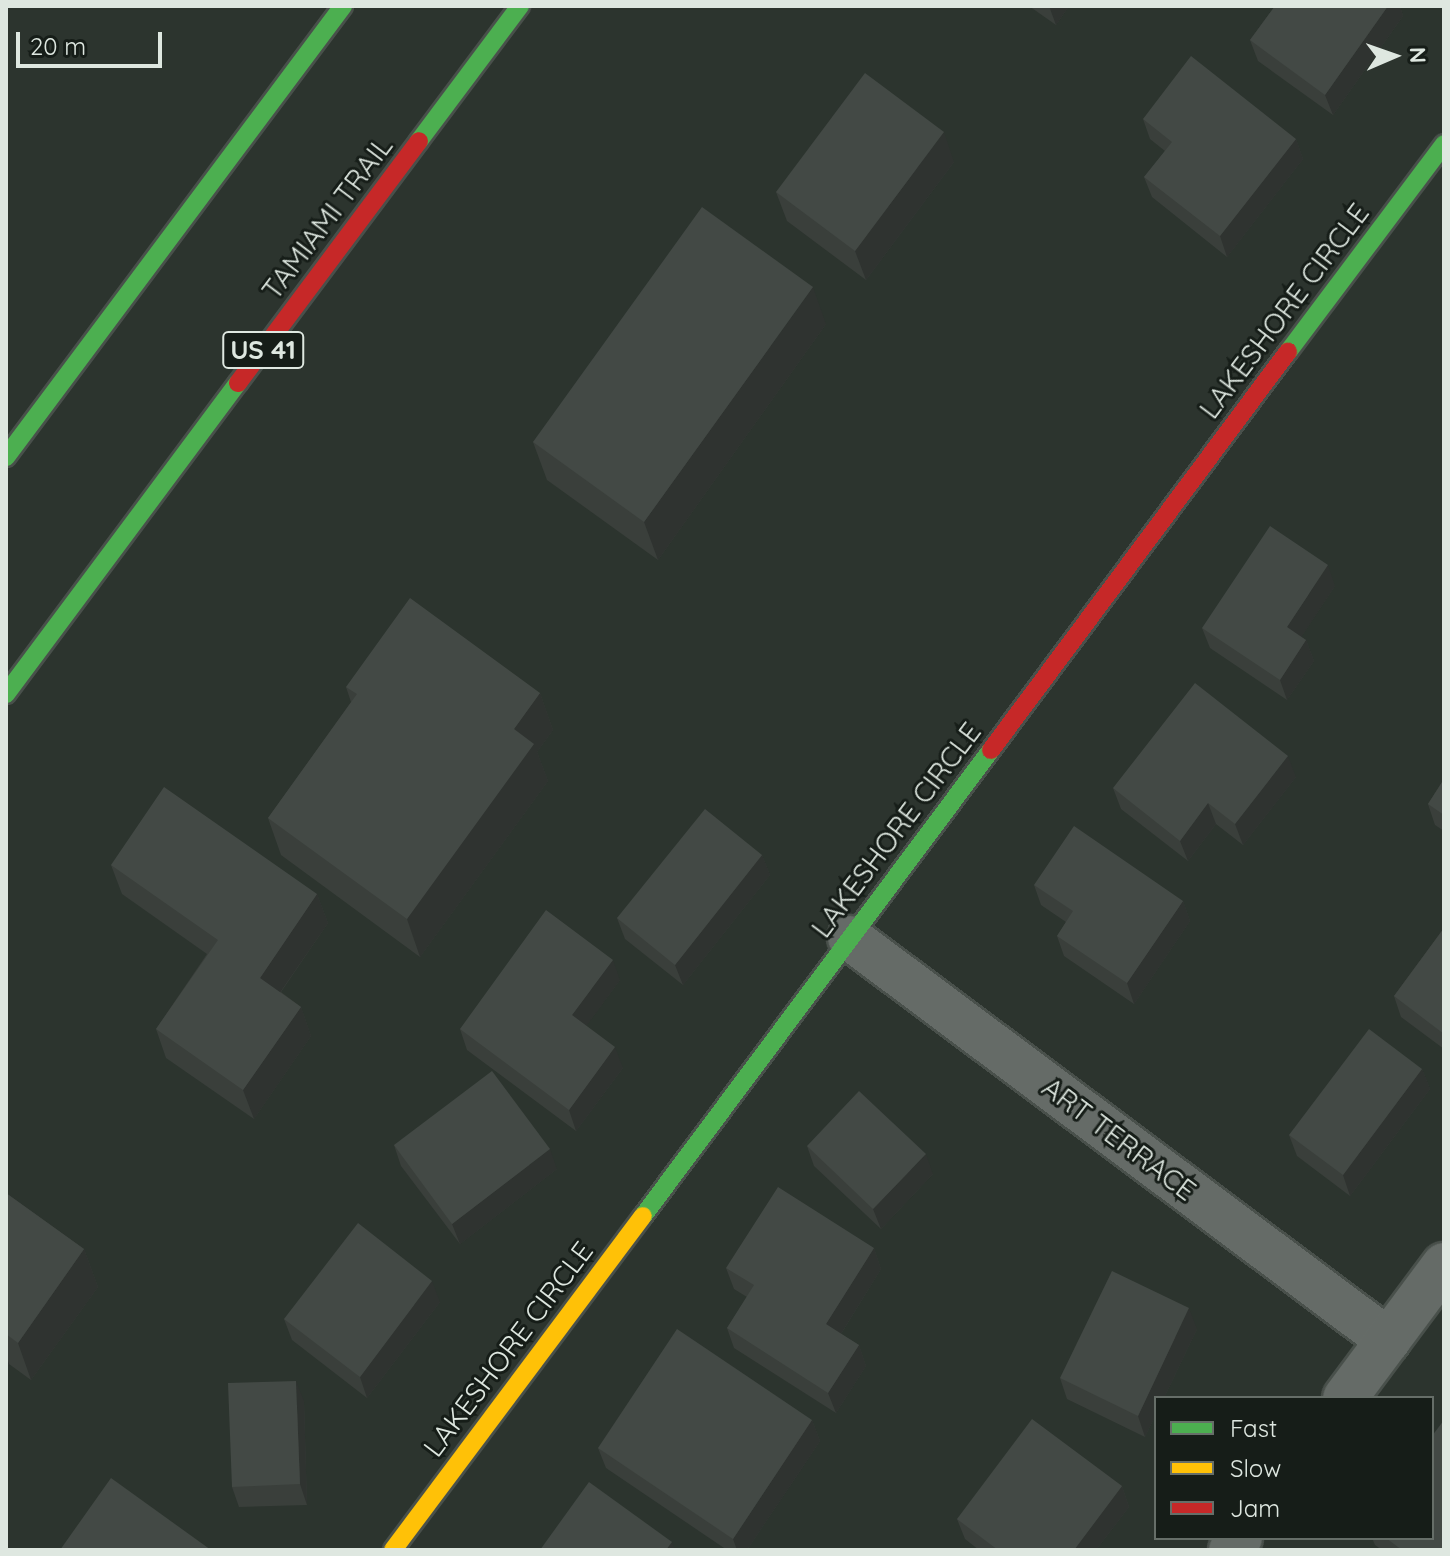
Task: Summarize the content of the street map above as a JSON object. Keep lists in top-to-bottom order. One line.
{"streets":{"street":["TAMIAMI TRAIL","LAKESHORE CIRCLE","US 41","ART TERRACE"]},"crossings":[["LAKESHORE CIRCLE","ART TERRACE"]],"legend":["Fast","Slow","Jam"],"scale_bar":"20 m","north":"right"}
